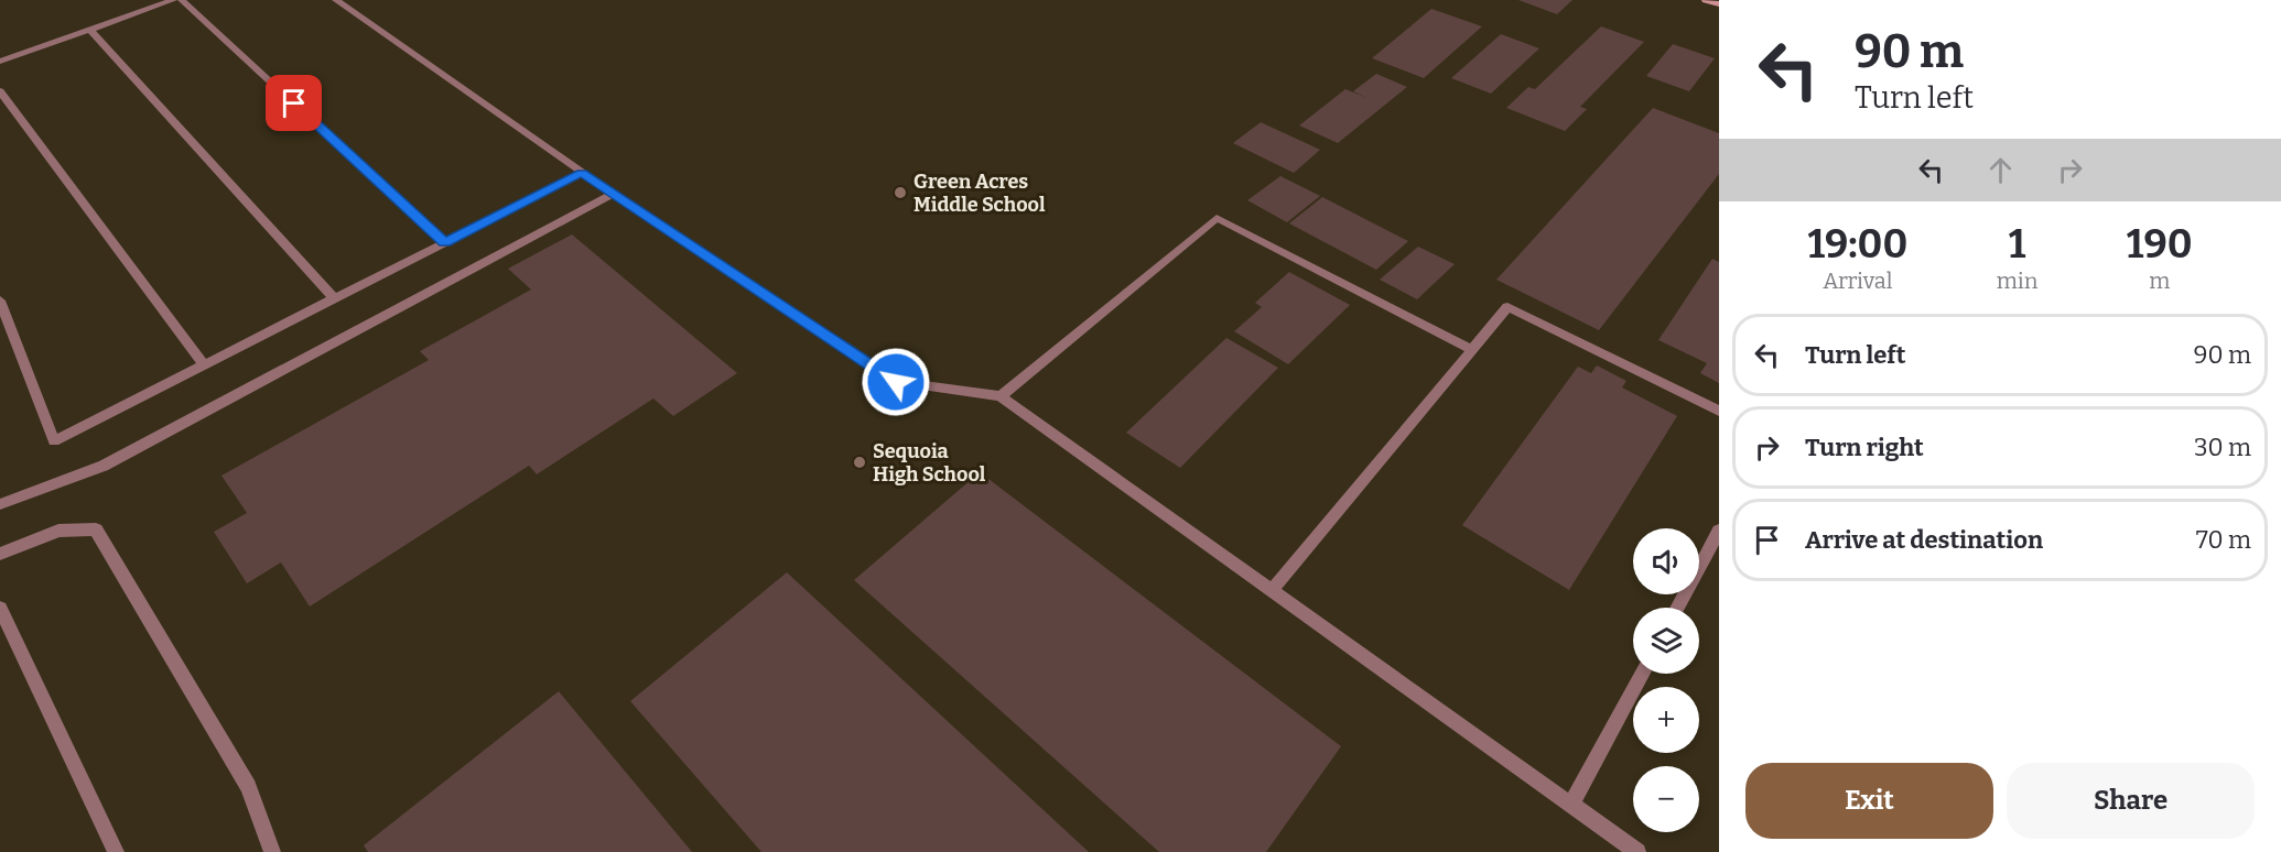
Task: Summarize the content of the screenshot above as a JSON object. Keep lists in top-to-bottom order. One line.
{"places":["Green Acres Middle School","Sequoia High School"],"page":{"turn":["90 m","Turn left"],"eta":["19:00","Arrival","1","min","190","m"],"list":[{"name":"Turn left","value":"90 m"},{"name":"Turn right","value":"30 m"},{"name":"Arrive at destination","value":"70 m"}],"map_buttons":["+","−"],"buttons":["Exit","Share"]}}
